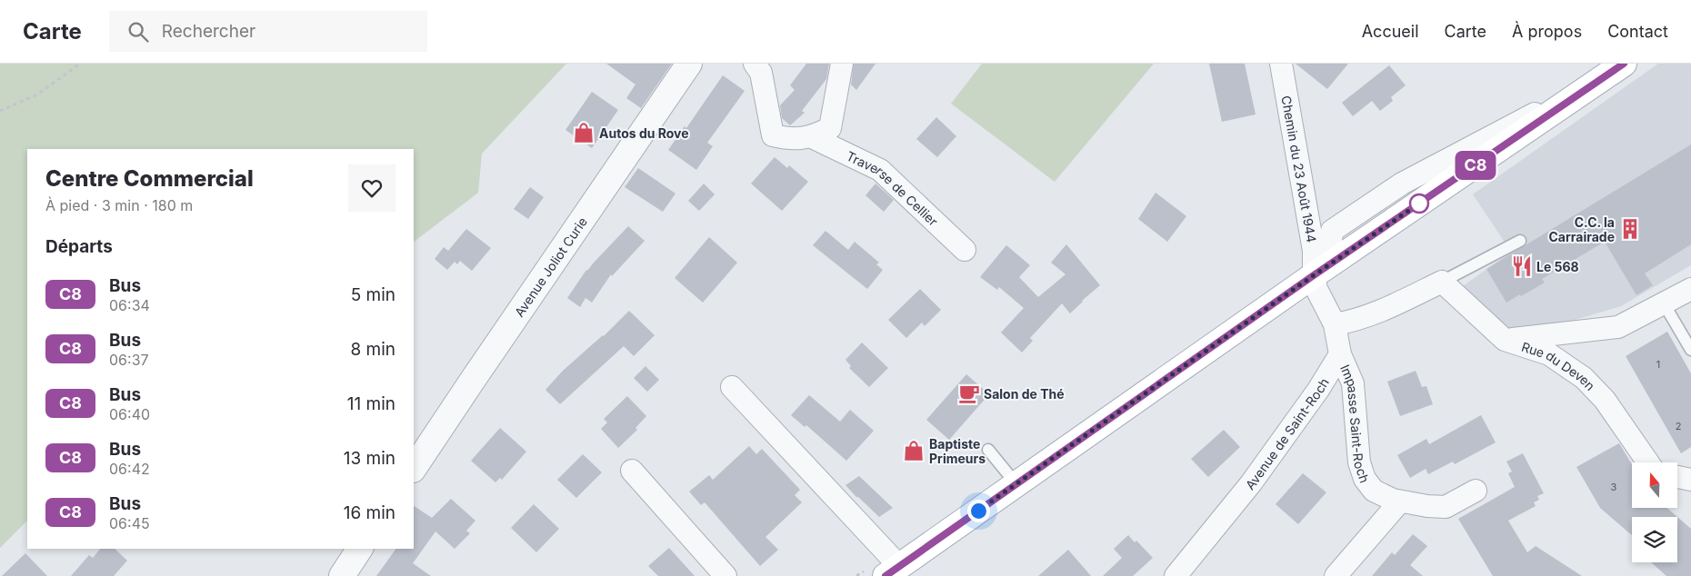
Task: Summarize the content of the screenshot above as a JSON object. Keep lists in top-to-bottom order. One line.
{"streets":{"street":["Chemin du 23 Août 1944","Traverse de Cellier","Avenue Joliot Curie","Rue du Deven","Impasse Saint-Roch","Avenue de Saint-Roch"]},"crossings":[["Impasse Saint-Roch","Avenue de Saint-Roch"]],"places":{"shop":["Autos du Rove","Baptiste Primeurs"],"building":["C.C. la Carrairade"],"restaurant":["Le 568"],"cafe":["Salon de Thé"]},"lines":["bus line C8"],"house_numbers":["1","2","3"],"north":"top","page":{"header":"Carte","search":"Rechercher","nav":["Accueil","Carte","À propos","Contact"],"on_map":"C8","heading":[["Centre Commercial","À pied · 3 min · 180 m"],"Départs"],"list":[{"mark":"C8","name":"Bus","note":"06:34","value":"5 min"},{"mark":"C8","name":"Bus","note":"06:37","value":"8 min"},{"mark":"C8","name":"Bus","note":"06:40","value":"11 min"},{"mark":"C8","name":"Bus","note":"06:42","value":"13 min"},{"mark":"C8","name":"Bus","note":"06:45","value":"16 min"}]}}
